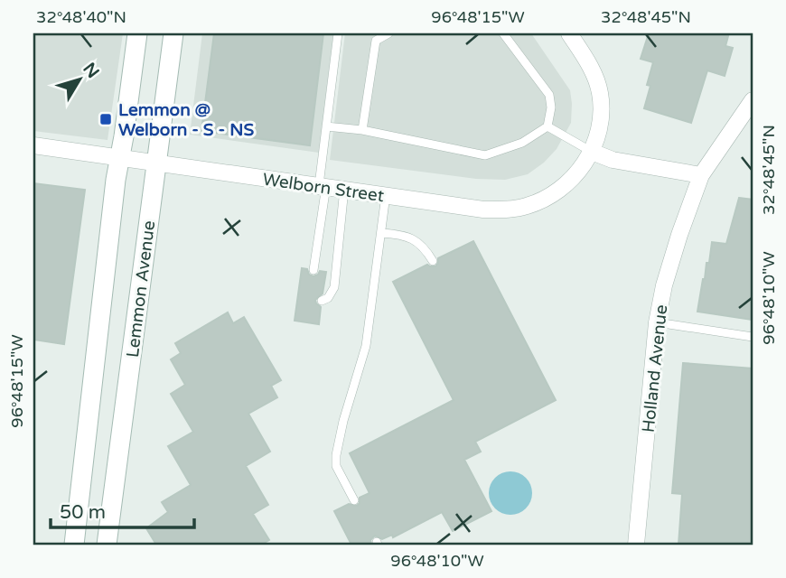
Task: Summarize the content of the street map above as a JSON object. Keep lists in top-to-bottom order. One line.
{"streets":{"main road":["Lemmon Avenue"],"street":["Welborn Street","Holland Avenue"]},"crossings":[["Welborn Street","Lemmon Avenue"]],"places":{"transit":["Lemmon @ Welborn - S - NS"]},"scale_bar":"50 m","north":"top right","coordinates":["32°48'40\"N","96°48'15\"W","32°48'45\"N","96°48'10\"W"]}
